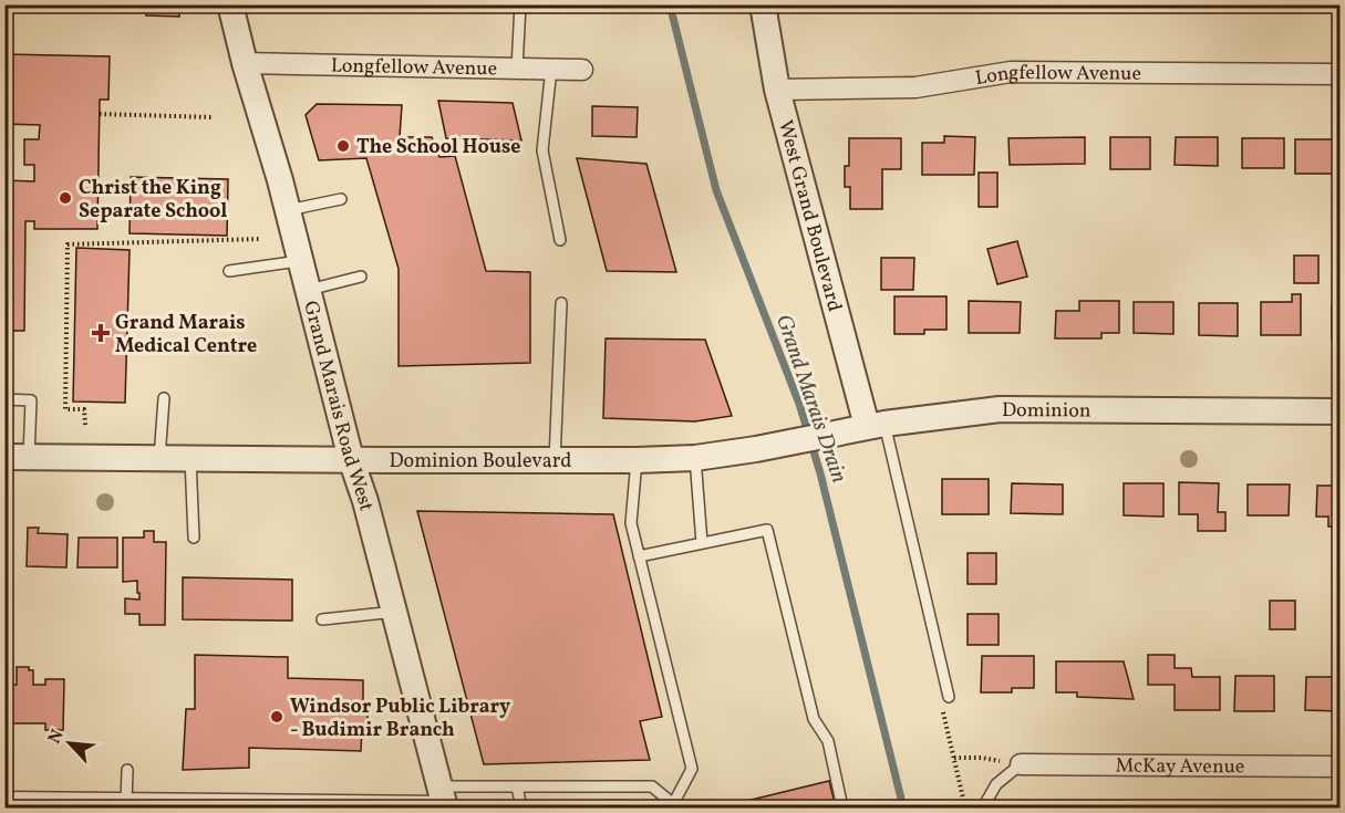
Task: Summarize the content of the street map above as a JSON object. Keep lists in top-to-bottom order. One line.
{"streets":{"street":["Longfellow Avenue","West Grand Boulevard","Grand Marais Road West","Dominion","Dominion Boulevard","McKay Avenue"]},"crossings":[["Longfellow Avenue","West Grand Boulevard"],["Longfellow Avenue","Grand Marais Road West"],["West Grand Boulevard","Dominion"],["Grand Marais Road West","Dominion Boulevard"],["Dominion","Dominion Boulevard"]],"water":["Grand Marais Drain"],"places":{"other":["The School House","Christ the King Separate School","Windsor Public Library - Budimir Branch"],"health":["Grand Marais Medical Centre"]},"north":"top left"}
